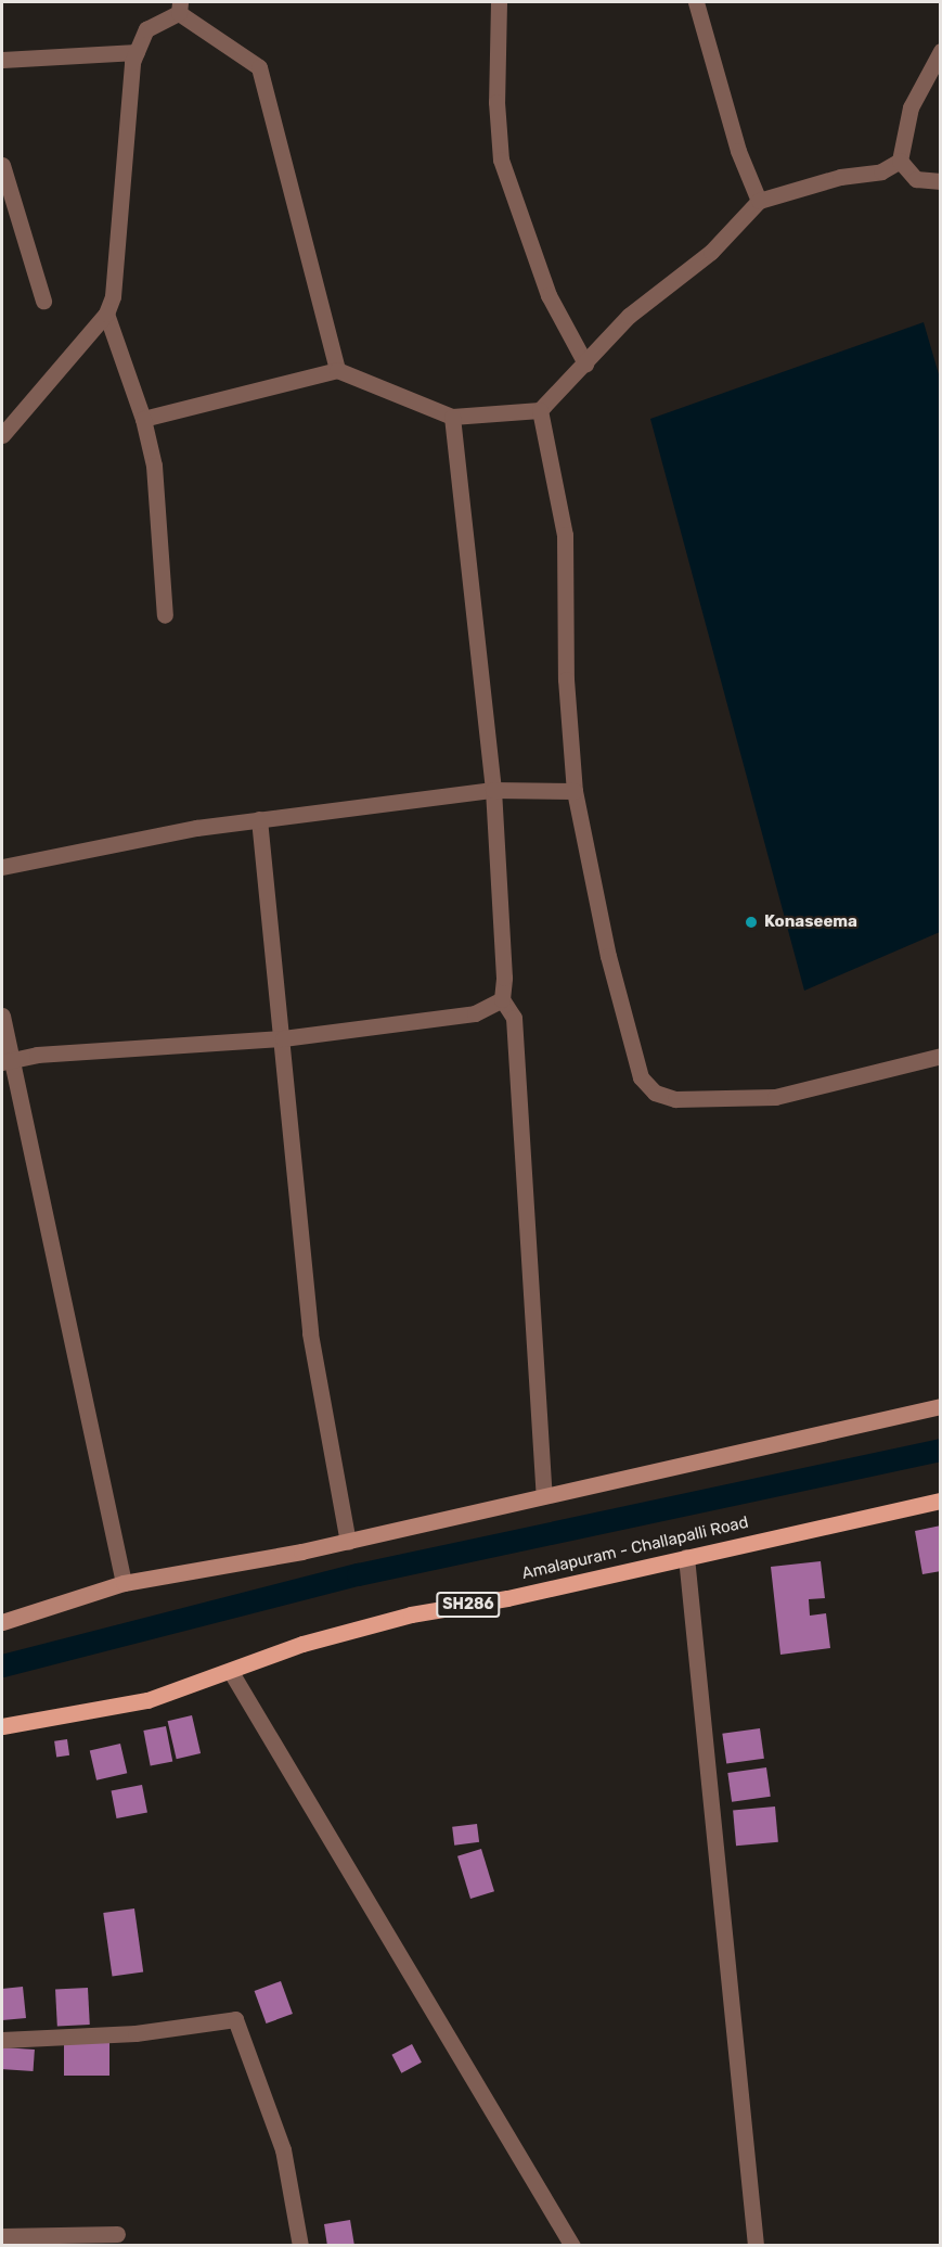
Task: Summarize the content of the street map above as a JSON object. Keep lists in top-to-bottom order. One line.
{"streets":{"main road":["Amalapuram - Challapalli Road","SH286"]},"places":["Konaseema"]}
